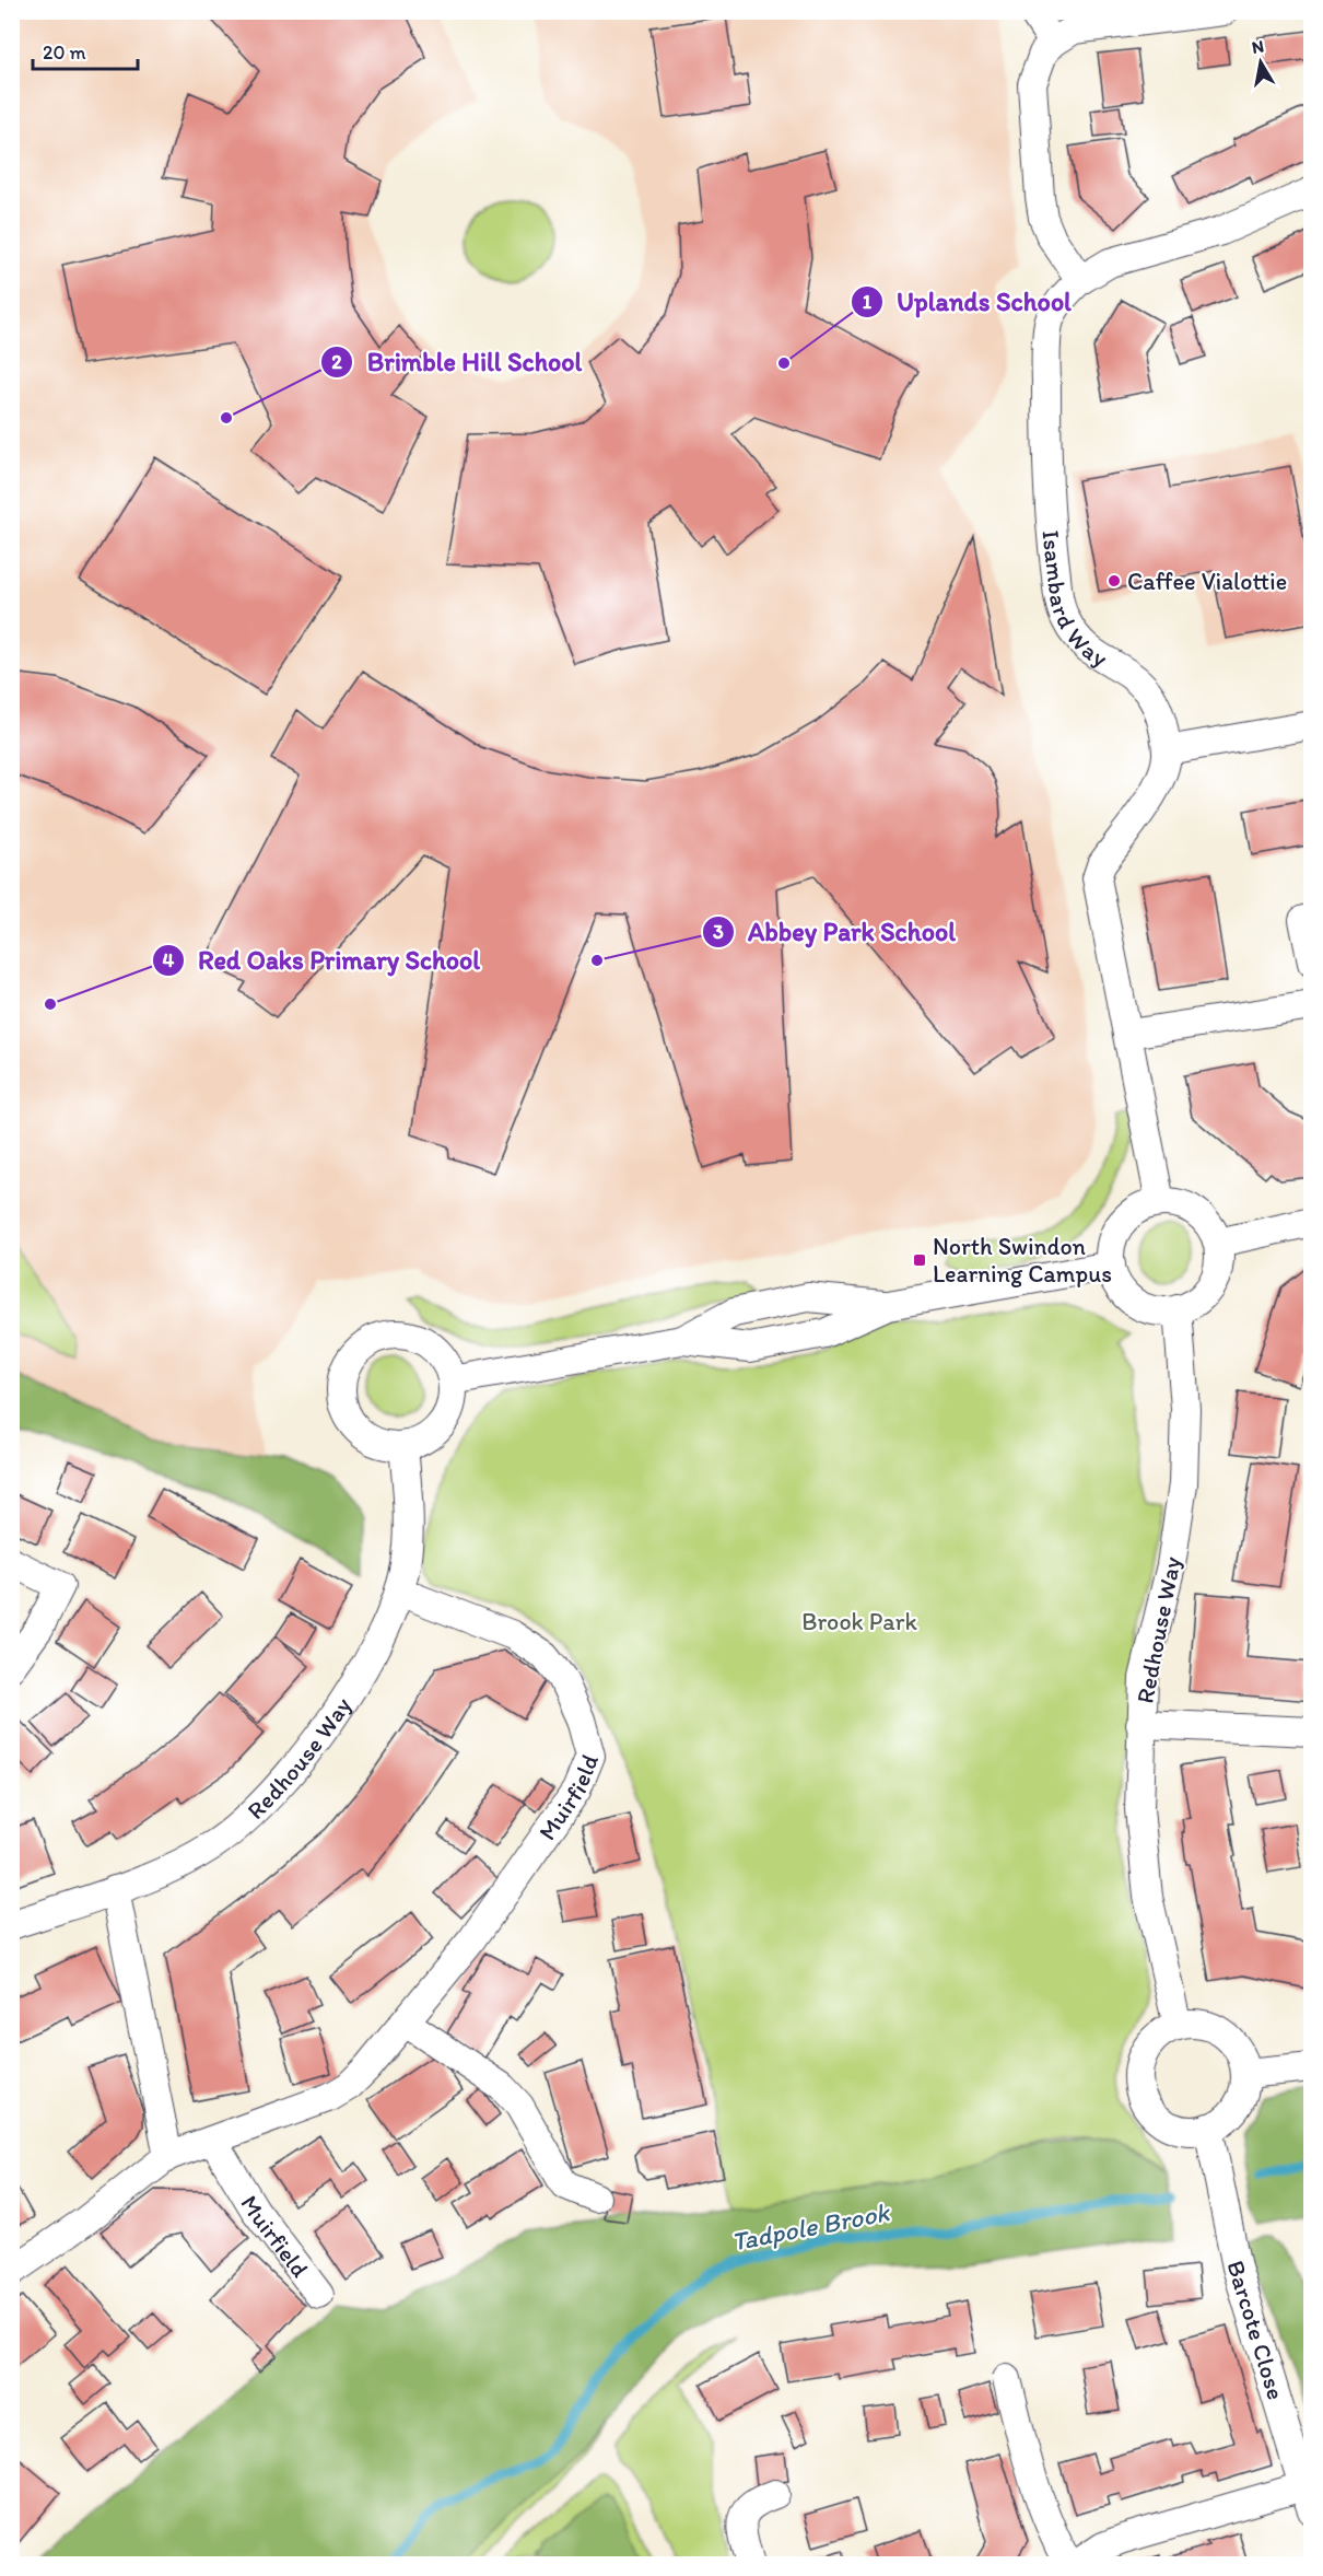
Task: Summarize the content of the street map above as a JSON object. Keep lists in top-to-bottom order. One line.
{"streets":{"street":["Isambard Way","Redhouse Way","Muirfield","Barcote Close"]},"crossings":[["Isambard Way","Redhouse Way"],["Redhouse Way","Muirfield"],["Redhouse Way","Barcote Close"]],"water":["Tadpole Brook"],"parks":["Brook Park"],"places":{"other":["Uplands School","Brimble Hill School","Caffee Vialottie","Abbey Park School","Red Oaks Primary School"],"transit":["North Swindon Learning Campus"]},"scale_bar":"20 m","north":"top"}
